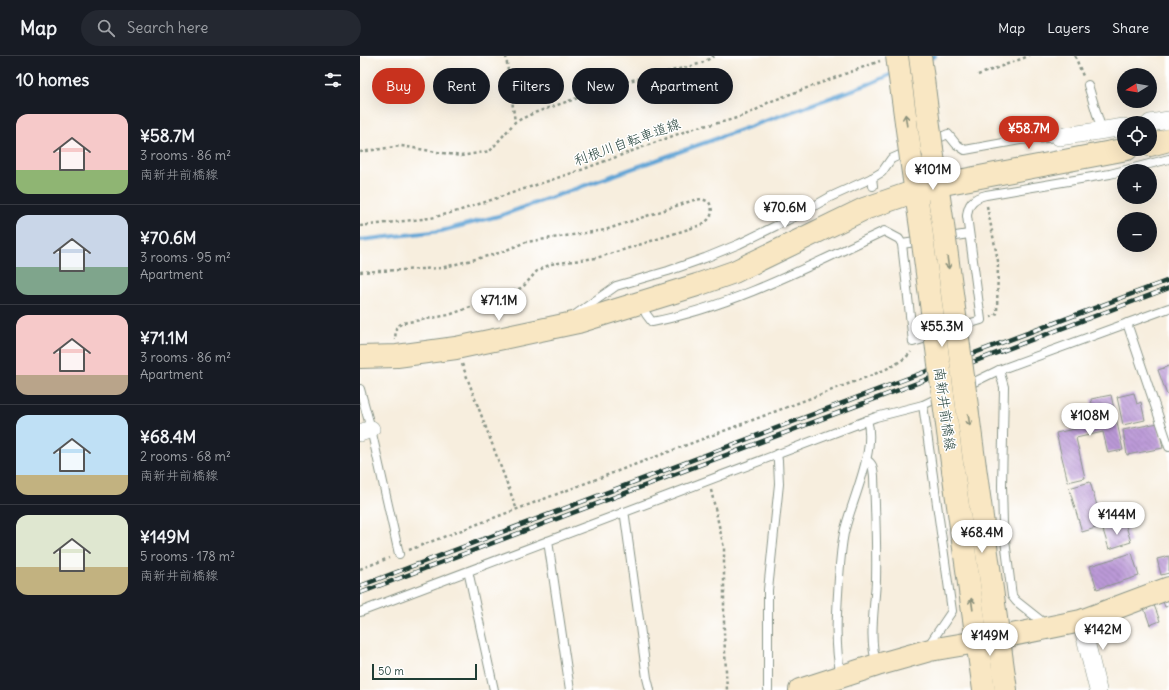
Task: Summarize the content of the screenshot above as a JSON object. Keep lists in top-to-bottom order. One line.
{"streets":{"main road":["南新井前橋線"],"path":["利根川自転車道線"]},"crossings":[["利根川自転車道線","南新井前橋線"]],"scale_bar":"50 m","north":"left","page":{"header":"Map","search":"Search here","nav":["Map","Layers","Share"],"heading":"10 homes","map_buttons":["+","−"],"chip":["Buy","Rent","Filters","New","Apartment"],"list":[{"name":"¥58.7M","note":"3 rooms · 86 m² · 南新井前橋線"},{"name":"¥70.6M","note":"3 rooms · 95 m² · Apartment"},{"name":"¥71.1M","note":"3 rooms · 86 m² · Apartment"},{"name":"¥68.4M","note":"2 rooms · 68 m² · 南新井前橋線"},{"name":"¥149M","note":"5 rooms · 178 m² · 南新井前橋線"}],"price":["¥58.7M","¥101M","¥70.6M","¥71.1M","¥55.3M","¥108M","¥144M","¥68.4M","¥142M","¥149M"],"scale":"50 m"}}
